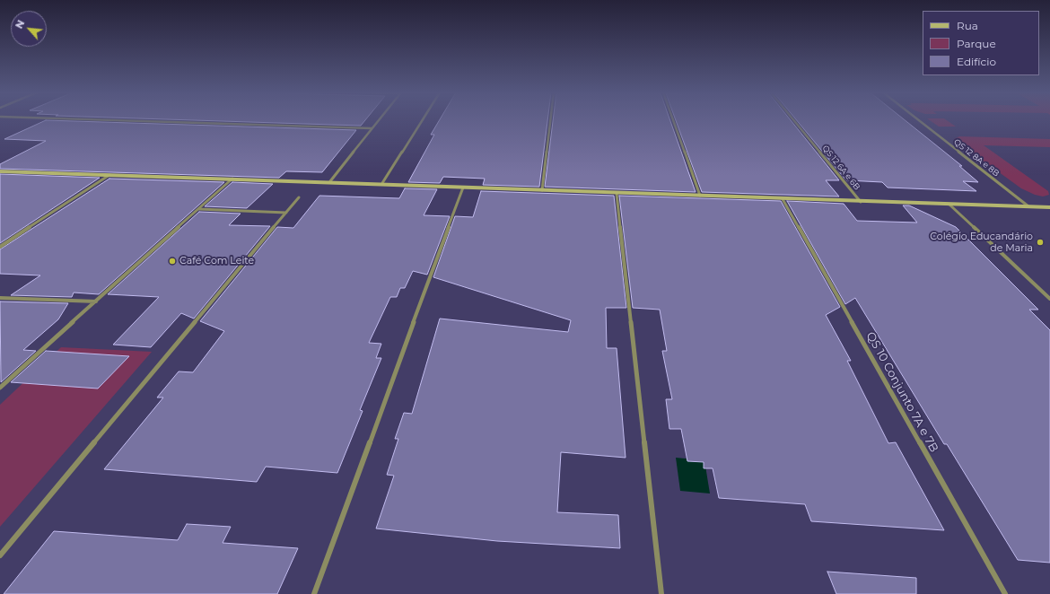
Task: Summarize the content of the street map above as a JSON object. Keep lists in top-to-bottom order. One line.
{"streets":{"street":["QS 12 8A e 8B","QS 12 6A e 6B","QS 10 Conjunto 7A e 7B"]},"places":["Colégio Educandário de Maria","Café Com Leite"],"legend":["Rua","Parque","Edifício"],"north":"top left"}
